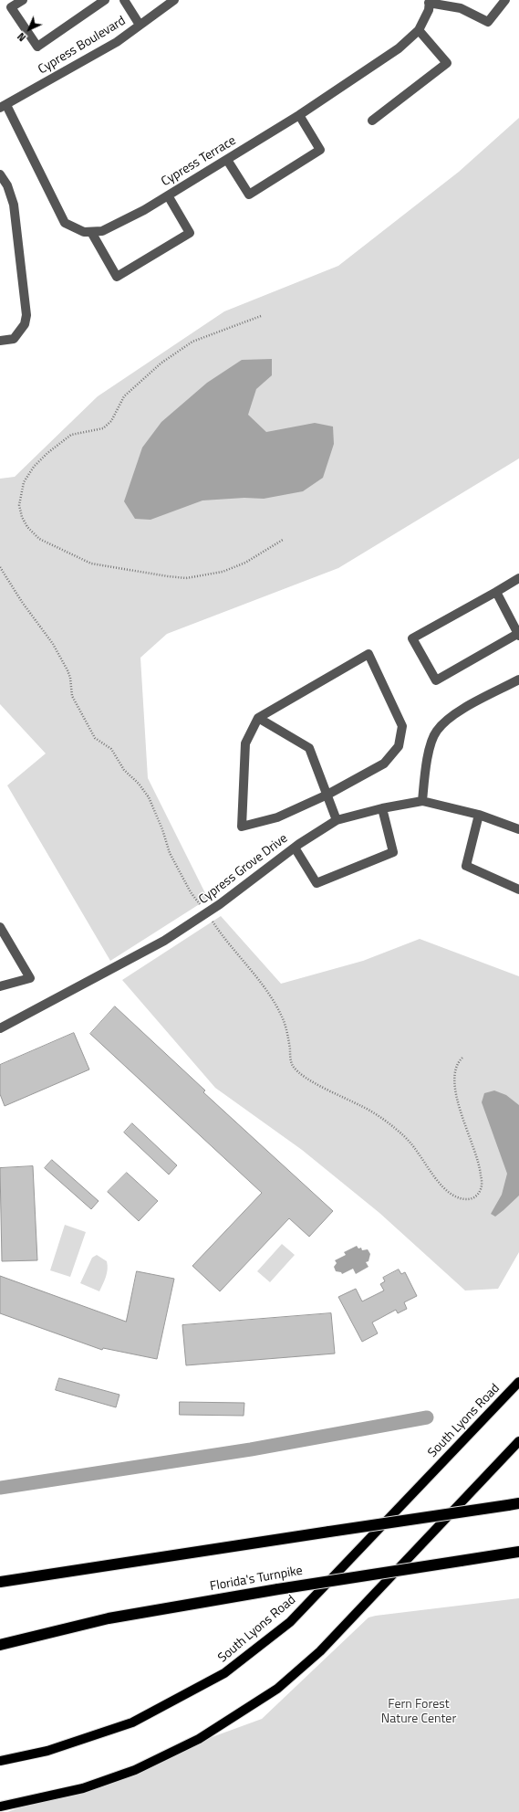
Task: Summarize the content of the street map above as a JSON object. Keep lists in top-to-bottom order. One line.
{"streets":{"highway":["Florida's Turnpike"],"main road":["South Lyons Road"],"street":["Cypress Boulevard","Cypress Terrace","Cypress Grove Drive"]},"crossings":[["Cypress Boulevard","Cypress Terrace"]],"parks":["Fern Forest Nature Center"],"north":"bottom left"}
